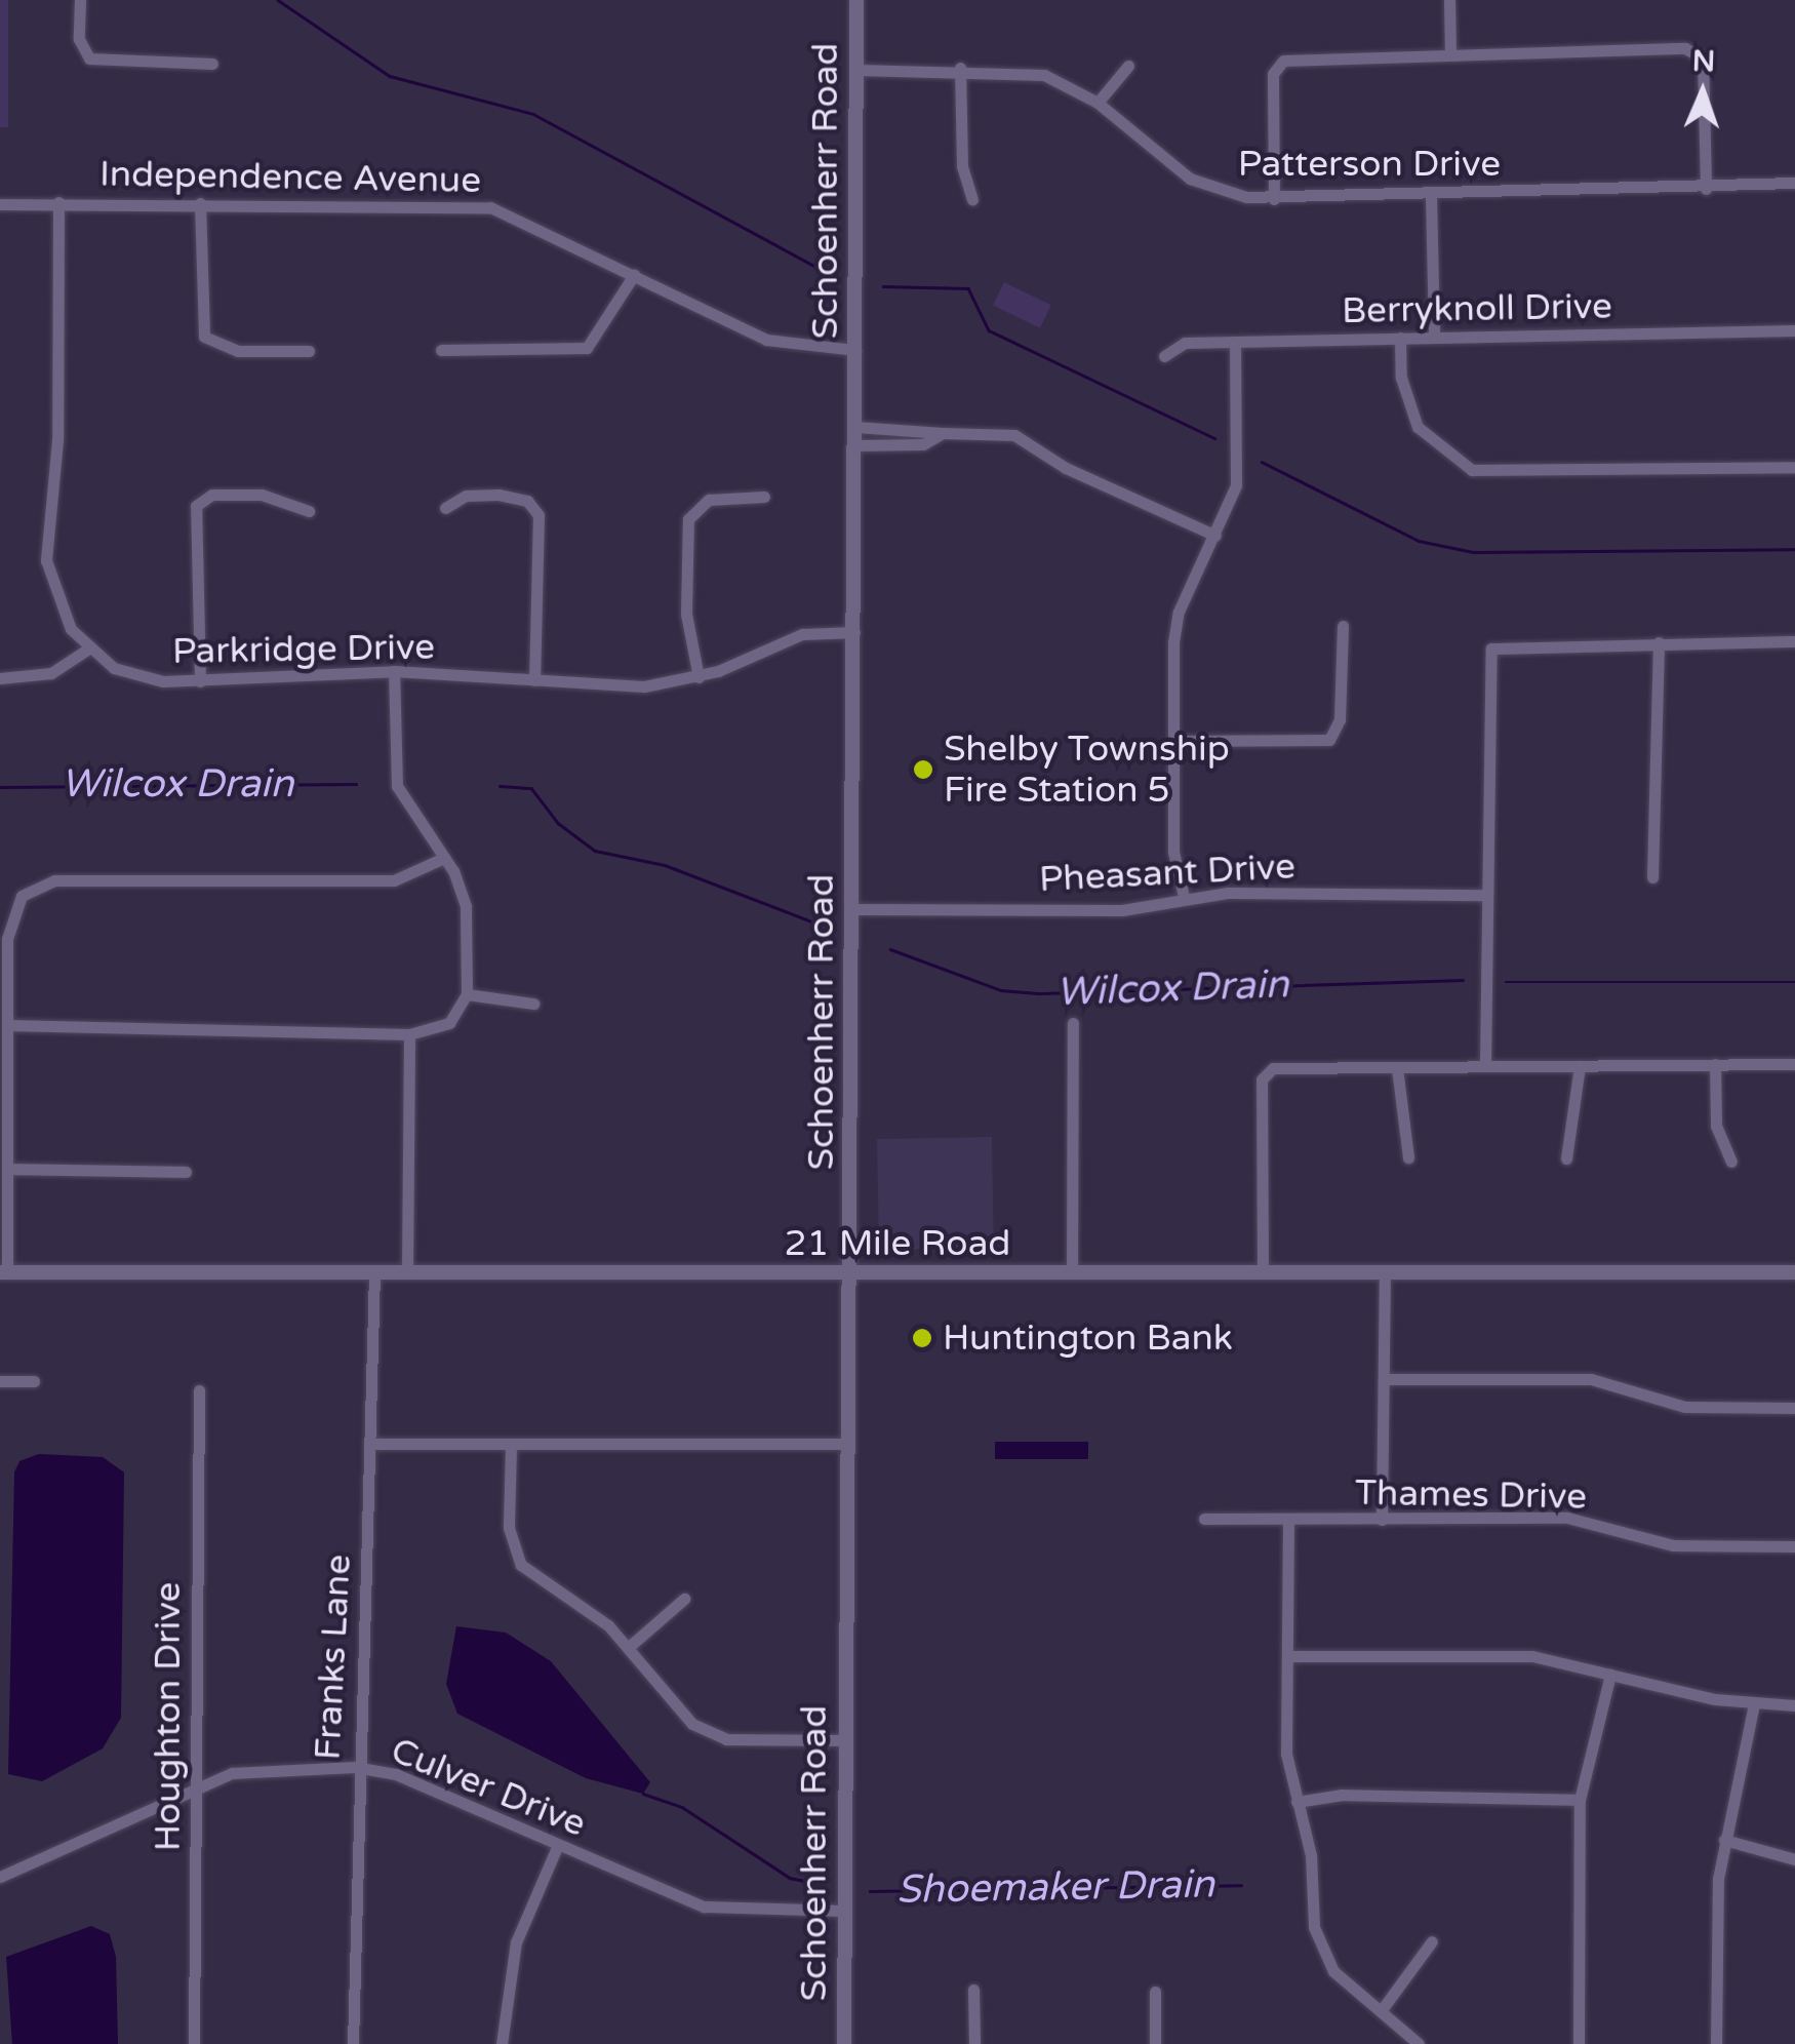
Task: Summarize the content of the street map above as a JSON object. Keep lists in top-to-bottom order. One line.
{"streets":{"street":["Patterson Drive","Independence Avenue","Schoenherr Road","Berryknoll Drive","Parkridge Drive","Pheasant Drive","21 Mile Road","Thames Drive","Franks Lane","Houghton Drive","Culver Drive"]},"crossings":[["Patterson Drive","Schoenherr Road"],["Independence Avenue","Schoenherr Road"],["Independence Avenue","Parkridge Drive"],["Schoenherr Road","Parkridge Drive"],["Schoenherr Road","Pheasant Drive"],["Schoenherr Road","21 Mile Road"],["Schoenherr Road","Culver Drive"],["21 Mile Road","Franks Lane"],["Franks Lane","Culver Drive"],["Houghton Drive","Culver Drive"]],"water":["Wilcox Drain","Shoemaker Drain"],"places":["Shelby Township Fire Station 5","Huntington Bank"],"north":"top"}
